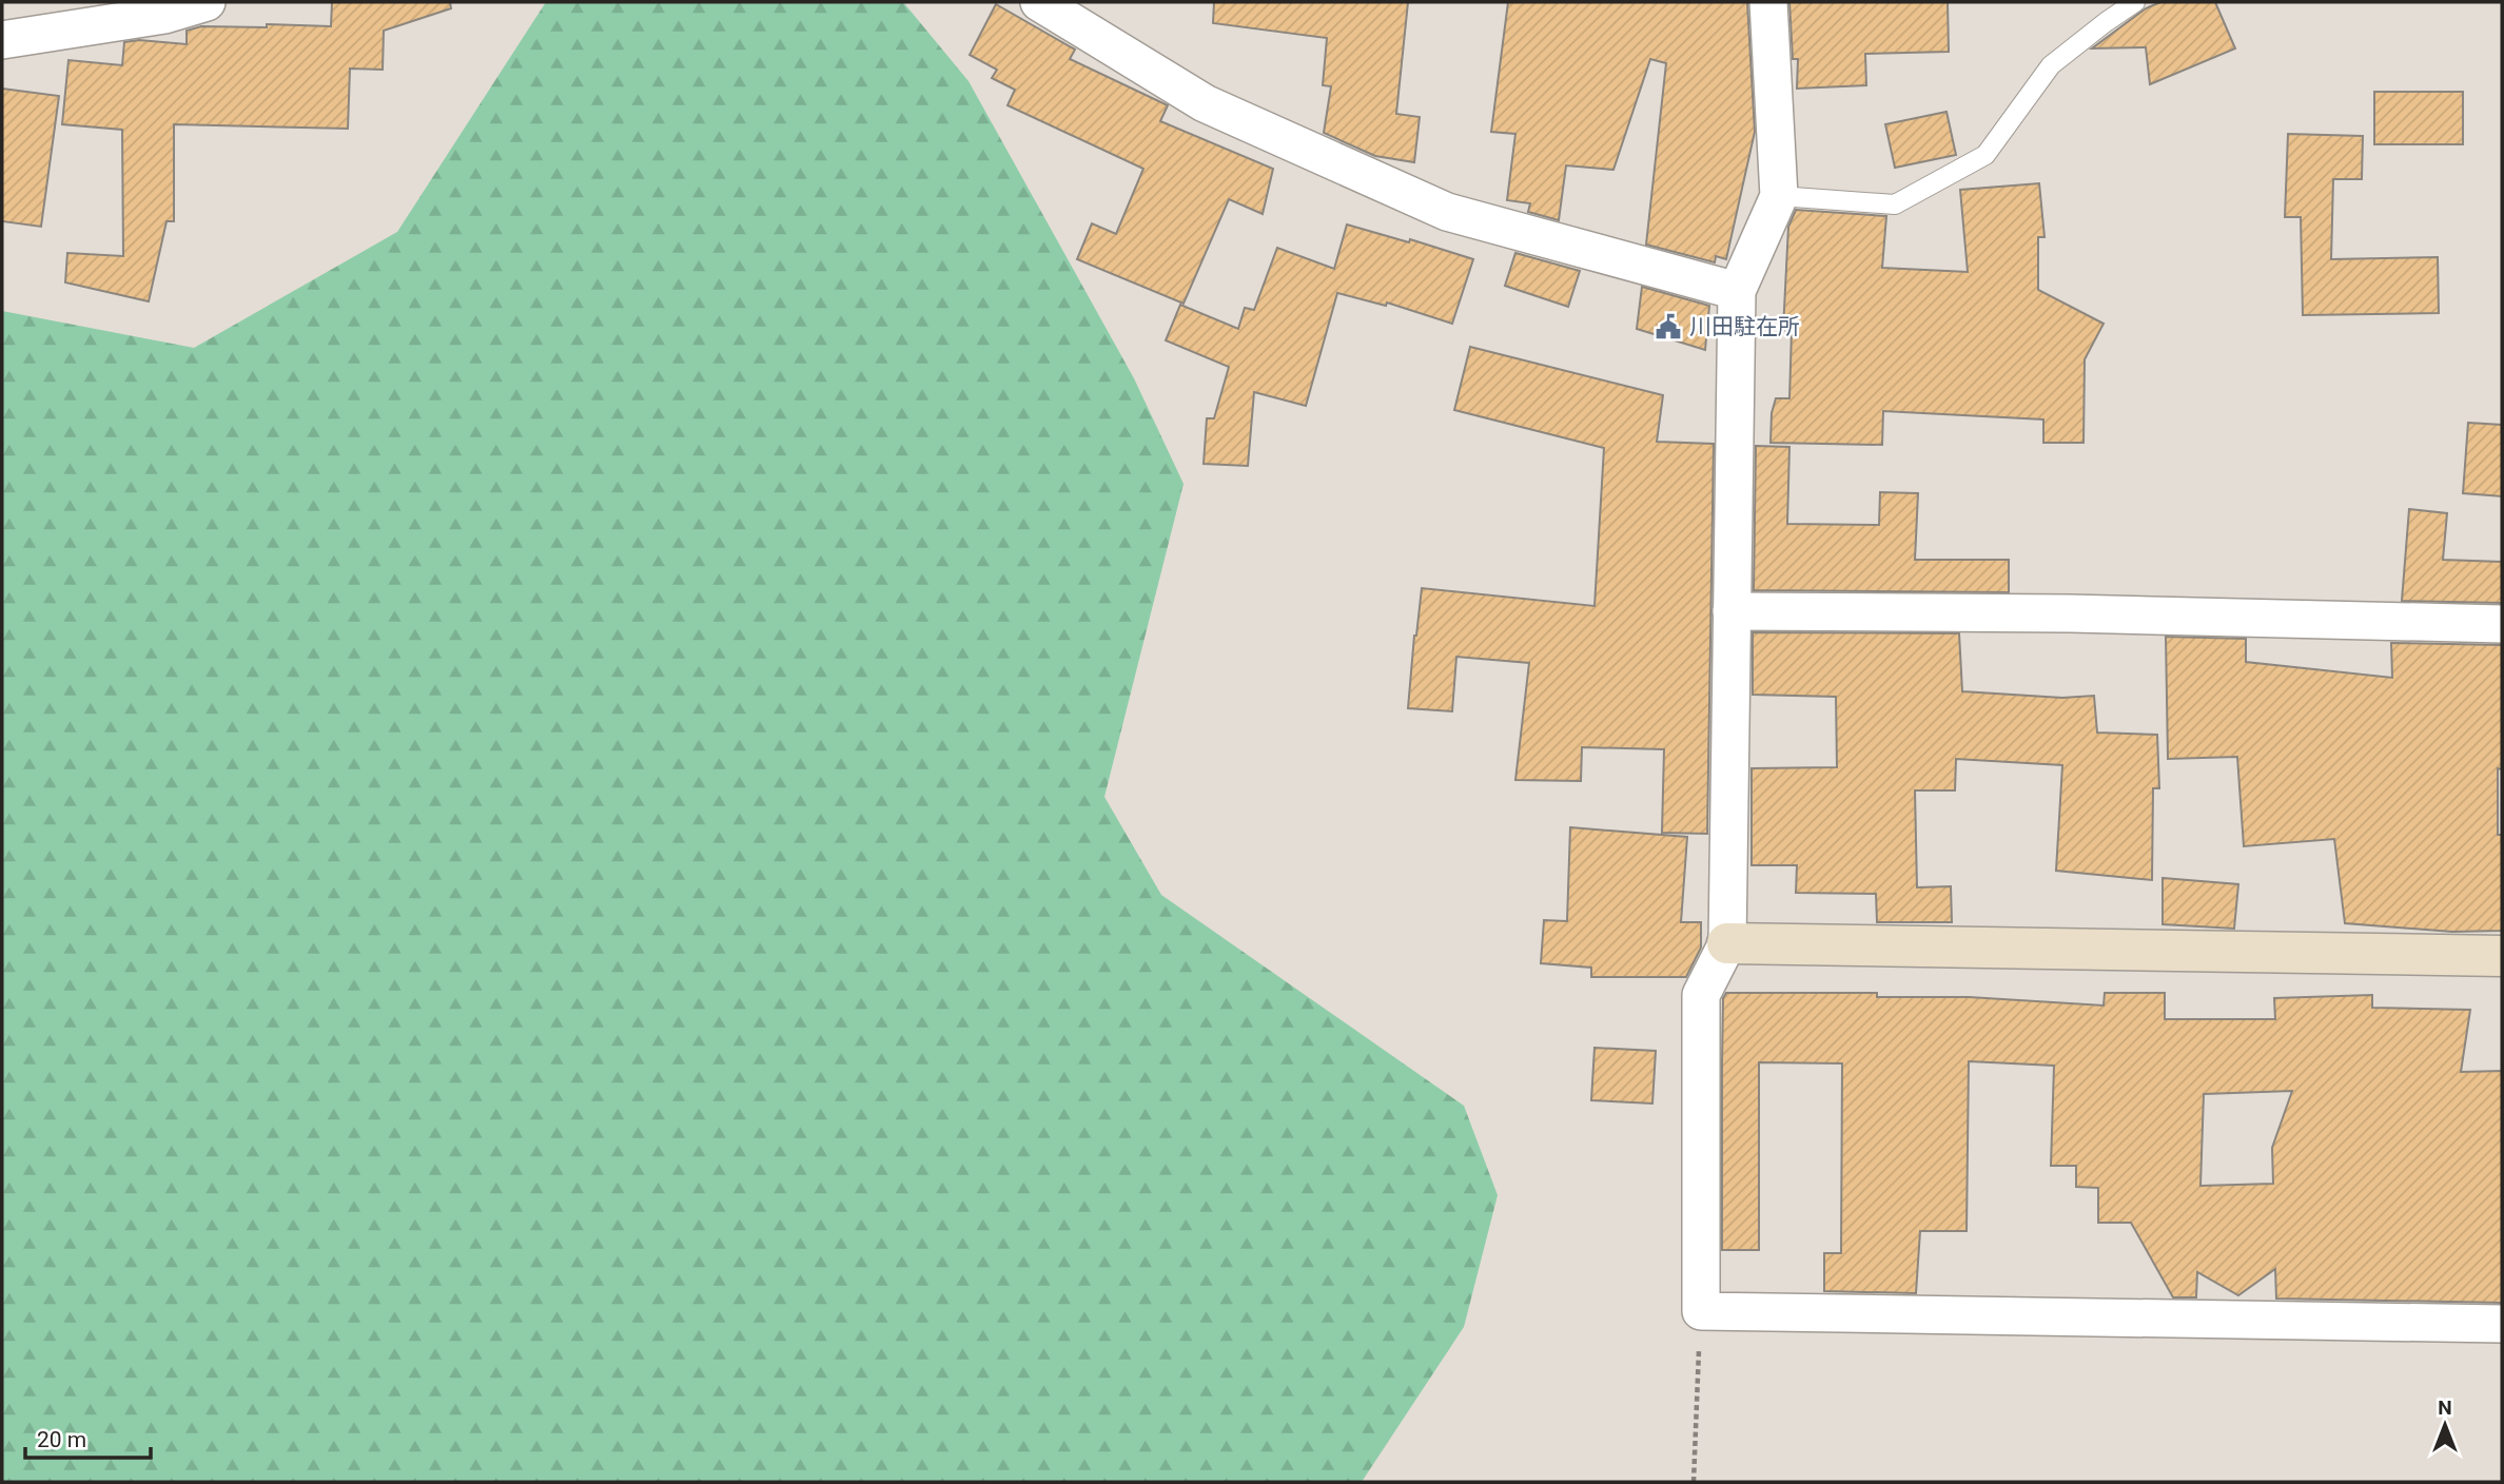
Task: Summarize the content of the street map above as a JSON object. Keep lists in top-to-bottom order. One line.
{"places":{"public building":["川田駐在所"]},"scale_bar":"20 m","north":"top"}
